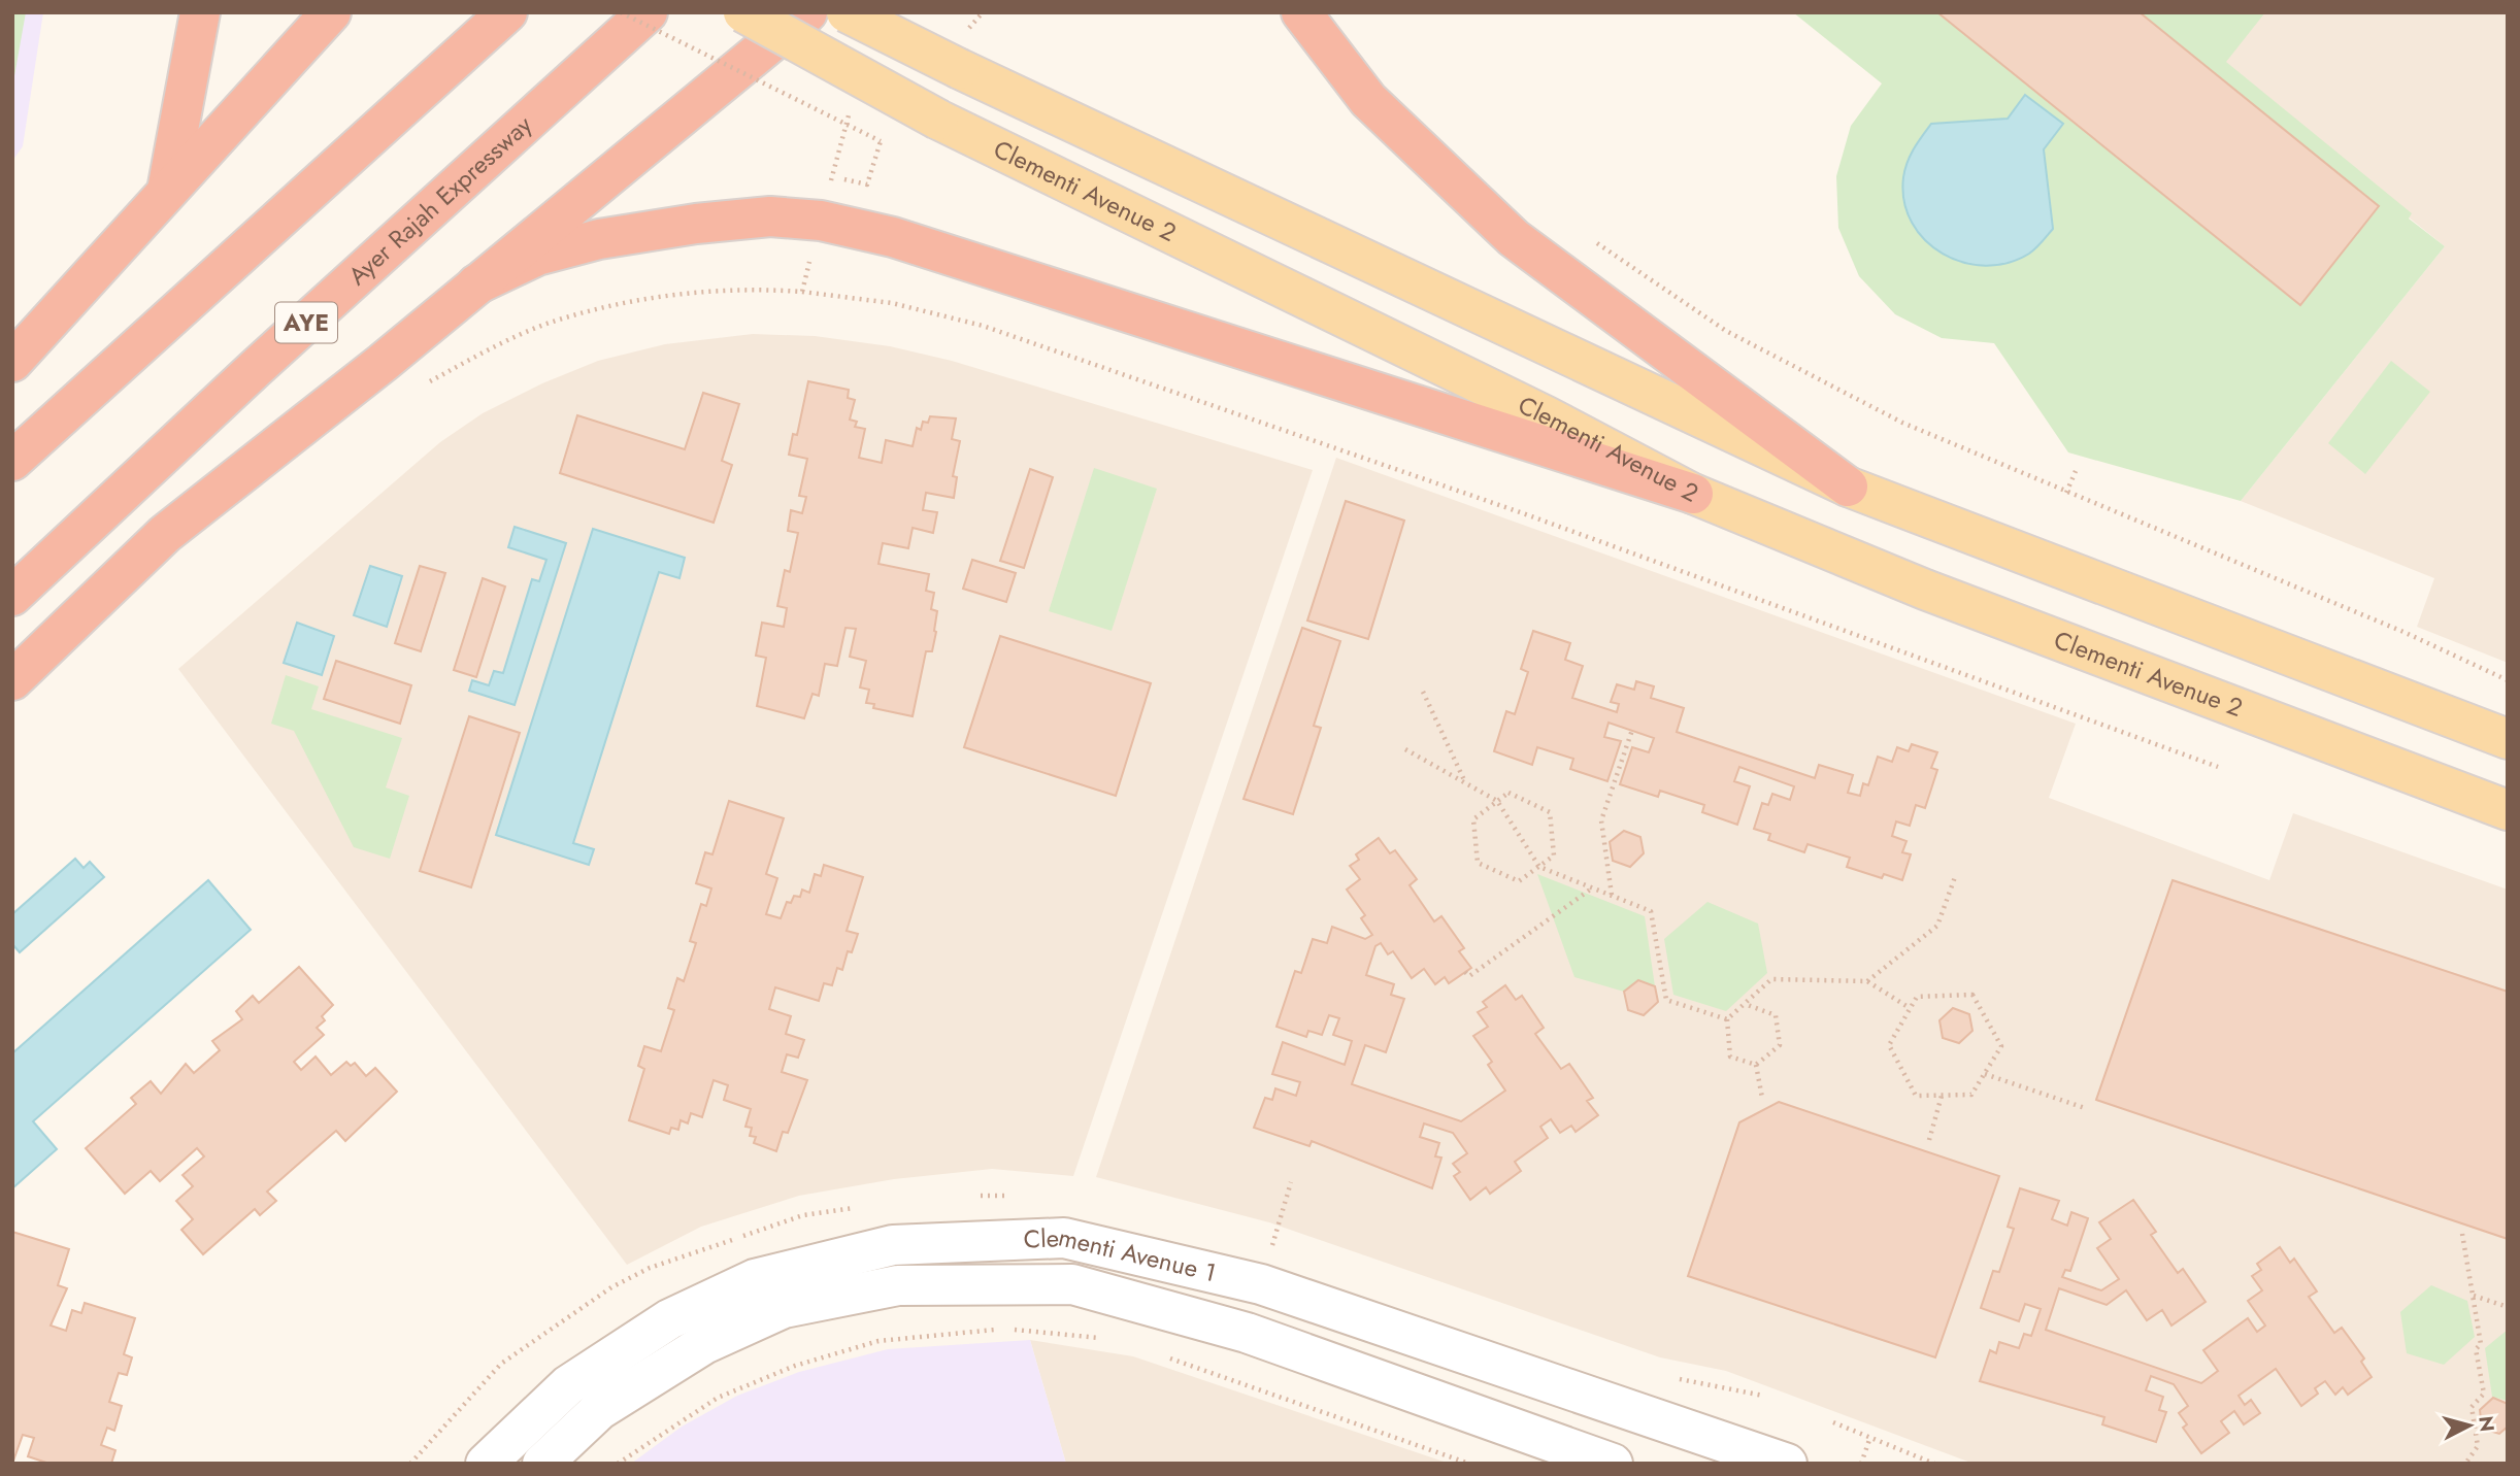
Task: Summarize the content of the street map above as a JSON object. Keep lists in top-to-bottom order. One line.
{"streets":{"highway":["Ayer Rajah Expressway","AYE"],"main road":["Clementi Avenue 2"],"street":["Clementi Avenue 1"]},"north":"right"}
